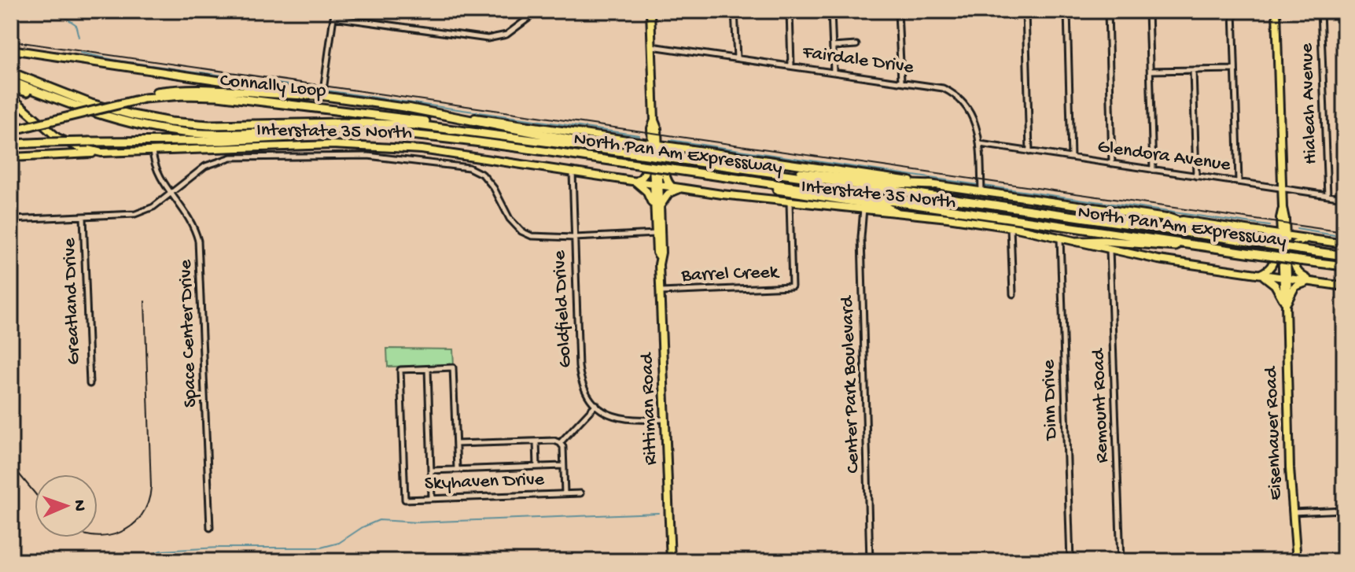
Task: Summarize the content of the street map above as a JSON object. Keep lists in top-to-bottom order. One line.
{"streets":{"highway":["Connally Loop","North Pan Am Expressway"],"main road":["Interstate 35 North","Rittiman Road","Eisenhauer Road"],"street":["Fairdale Drive","Hialeah Avenue","Glendora Avenue","Barrel Creek","Greatland Drive","Goldfield Drive","Space Center Drive","Center Park Boulevard","Dinn Drive","Remount Road","Skyhaven Drive"]},"crossings":[["Fairdale Drive","Interstate 35 North"],["Fairdale Drive","Glendora Avenue"],["Fairdale Drive","Rittiman Road"],["Connally Loop","North Pan Am Expressway"],["Hialeah Avenue","Glendora Avenue"],["Interstate 35 North","Barrel Creek"],["Interstate 35 North","Goldfield Drive"],["Interstate 35 North","Space Center Drive"],["Interstate 35 North","Center Park Boulevard"],["Interstate 35 North","Dinn Drive"],["Interstate 35 North","Remount Road"],["Interstate 35 North","Rittiman Road"],["Interstate 35 North","Eisenhauer Road"],["Glendora Avenue","Eisenhauer Road"],["Barrel Creek","Rittiman Road"]],"north":"right"}
